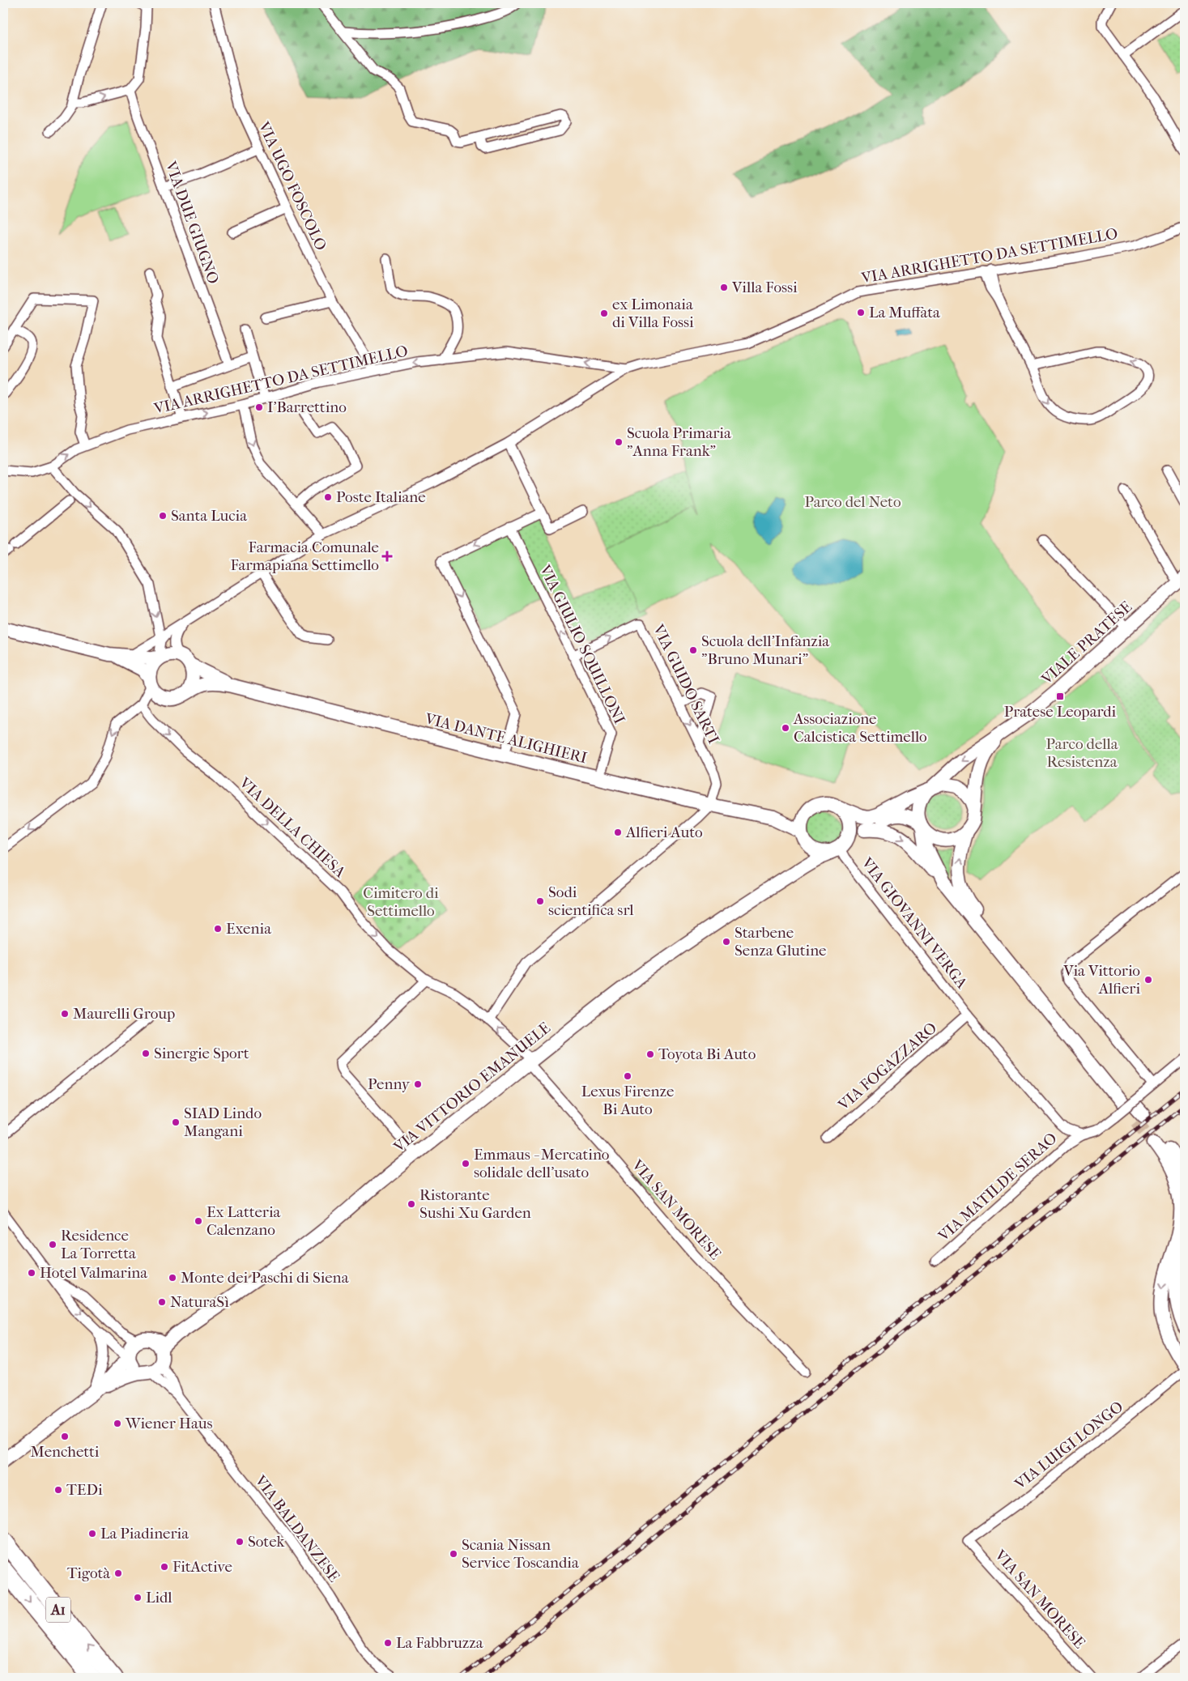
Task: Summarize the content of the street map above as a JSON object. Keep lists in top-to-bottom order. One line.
{"streets":{"highway":["A1"],"main road":["VIALE PRATESE","VIA DANTE ALIGHIERI","VIA VITTORIO EMANUELE"],"street":["VIA UGO FOSCOLO","VIA DUE GIUGNO","VIA ARRIGHETTO DA SETTIMELLO","VIA GIULIO SQUILLONI","VIA GUIDO SARTI","VIA DELLA CHIESA","VIA GIOVANNI VERGA","VIA FOGAZZARO","VIA MATILDE SERAO","VIA SAN MORESE","VIA LUIGI LONGO","VIA BALDANZESE"]},"crossings":[["VIA UGO FOSCOLO","VIA ARRIGHETTO DA SETTIMELLO"],["VIALE PRATESE","VIA DANTE ALIGHIERI"],["VIALE PRATESE","VIA GIOVANNI VERGA"],["VIALE PRATESE","VIA VITTORIO EMANUELE"],["VIALE PRATESE","VIA MATILDE SERAO"],["VIA GIULIO SQUILLONI","VIA GUIDO SARTI"],["VIA GIULIO SQUILLONI","VIA DANTE ALIGHIERI"],["VIA GUIDO SARTI","VIA DANTE ALIGHIERI"],["VIA DANTE ALIGHIERI","VIA GIOVANNI VERGA"],["VIA DANTE ALIGHIERI","VIA VITTORIO EMANUELE"],["VIA DELLA CHIESA","VIA VITTORIO EMANUELE"],["VIA DELLA CHIESA","VIA SAN MORESE"],["VIA GIOVANNI VERGA","VIA FOGAZZARO"],["VIA GIOVANNI VERGA","VIA VITTORIO EMANUELE"],["VIA GIOVANNI VERGA","VIA MATILDE SERAO"],["VIA VITTORIO EMANUELE","VIA SAN MORESE"],["VIA VITTORIO EMANUELE","VIA BALDANZESE"],["VIA SAN MORESE","VIA LUIGI LONGO"]],"one_way":["VIA GIULIO SQUILLONI"],"parks":["Parco del Neto","Parco della Resistenza","Cimitero di Settimello"],"places":{"other":["Villa Fossi","La Muffata","ex Limonaia di Villa Fossi","I'Barrettino","Scuola Primaria \"Anna Frank\"","Poste Italiane","Santa Lucia","Scuola dell'Infanzia \"Bruno Munari\"","Associazione Calcistica Settimello","Alfieri Auto","Sodi scientifica srl","Exenia","Starbene Senza Glutine","Via Vittorio Alfieri","Maurelli Group","Sinergie Sport","Toyota Bi Auto","Lexus Firenze Bi Auto","Penny","SIAD Lindo Mangani","Emmaus - Mercatino solidale dell'usato","Ristorante Sushi Xu Garden","Ex Latteria Calenzano","Residence La Torretta","Hotel Valmarina","Monte dei Paschi di Siena","NaturaSì","Wiener Haus","Menchetti","TEDi","La Piadineria","Sotek","Scania Nissan Service Toscandia","FitActive","Tigotà","Lidl","La Fabbruzza"],"health":["Farmacia Comunale Farmapiana Settimello"],"transit":["Pratese Leopardi"]}}
